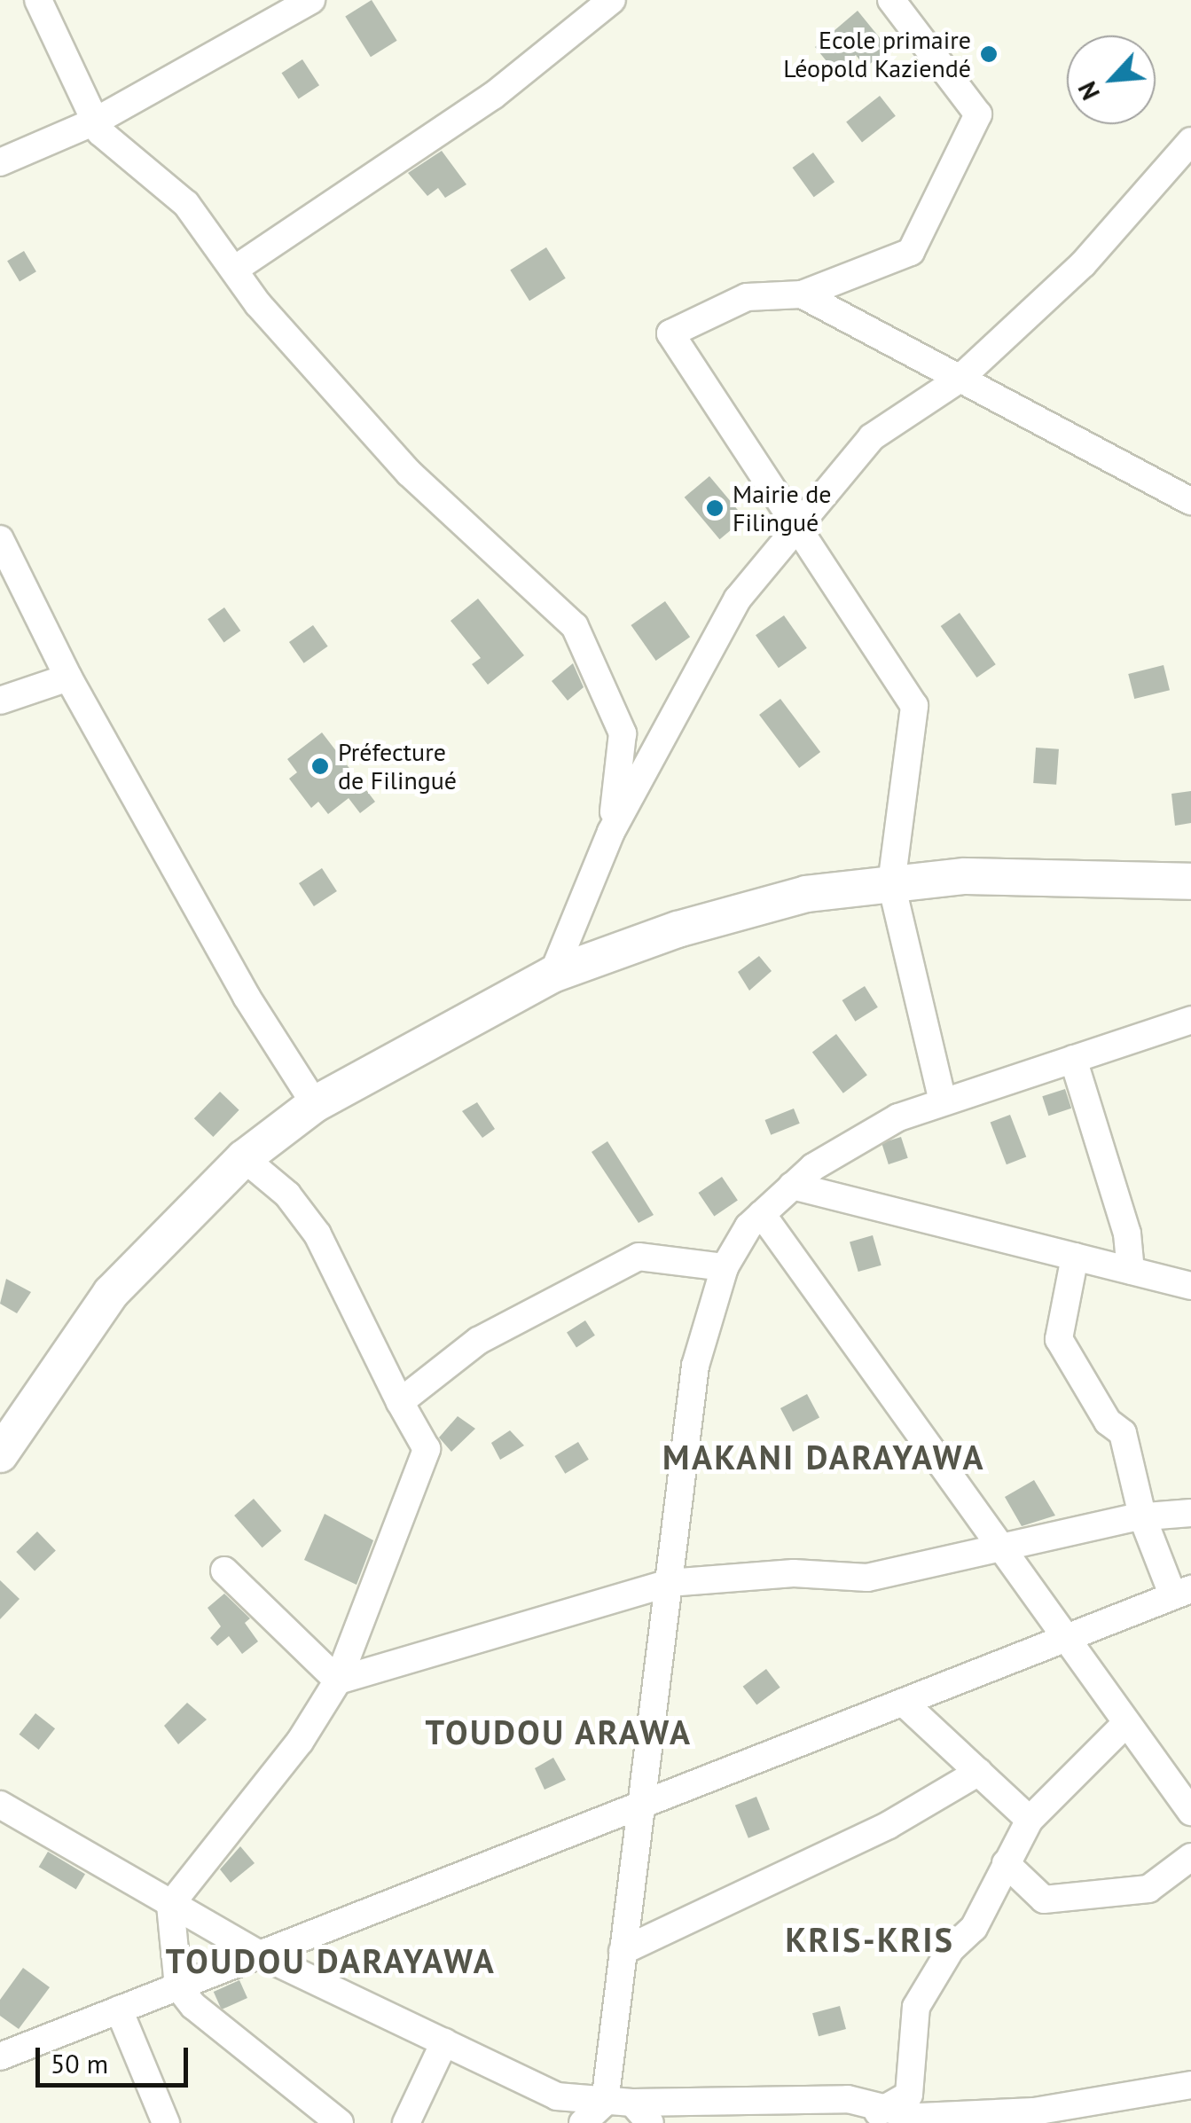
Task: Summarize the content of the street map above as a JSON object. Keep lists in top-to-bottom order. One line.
{"districts":["MAKANI DARAYAWA","TOUDOU ARAWA","KRIS-KRIS","TOUDOU DARAYAWA"],"places":["Ecole primaire Léopold Kaziendé","Mairie de Filingué","Préfecture de Filingué"],"scale_bar":"50 m","north":"bottom left"}
